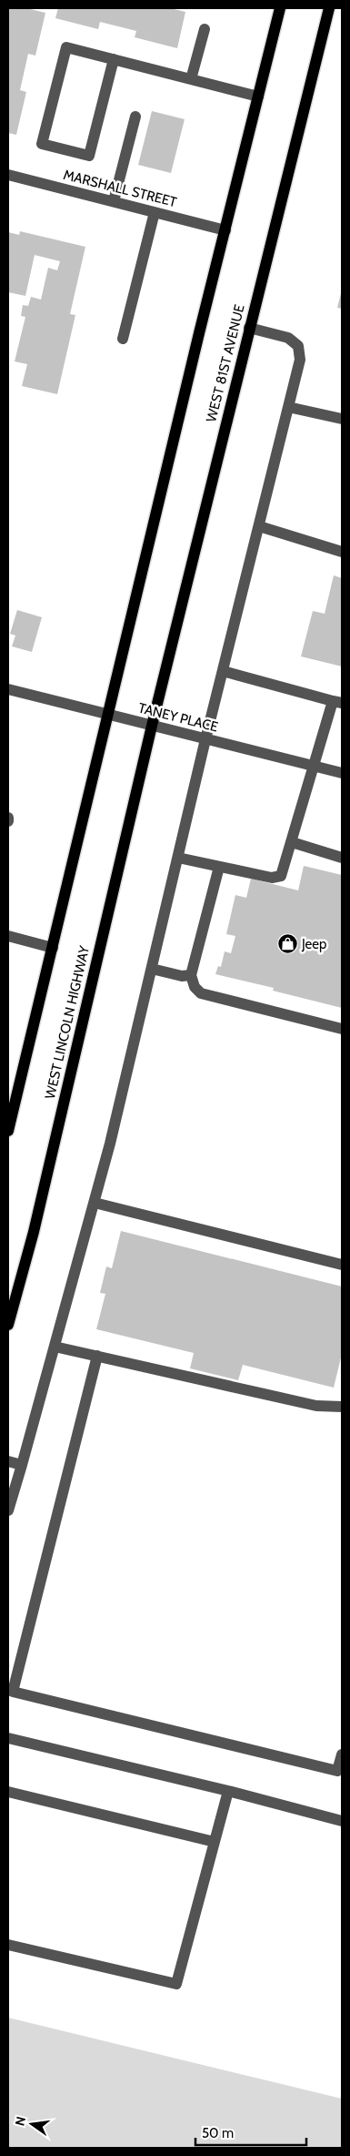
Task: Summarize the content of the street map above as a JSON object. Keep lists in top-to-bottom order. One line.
{"streets":{"main road":["WEST 81ST AVENUE","WEST LINCOLN HIGHWAY"],"street":["MARSHALL STREET","TANEY PLACE"]},"crossings":[["WEST 81ST AVENUE","TANEY PLACE"],["WEST 81ST AVENUE","WEST LINCOLN HIGHWAY"],["TANEY PLACE","WEST LINCOLN HIGHWAY"]],"places":{"shop":["Jeep"]},"scale_bar":"50 m","north":"left"}
